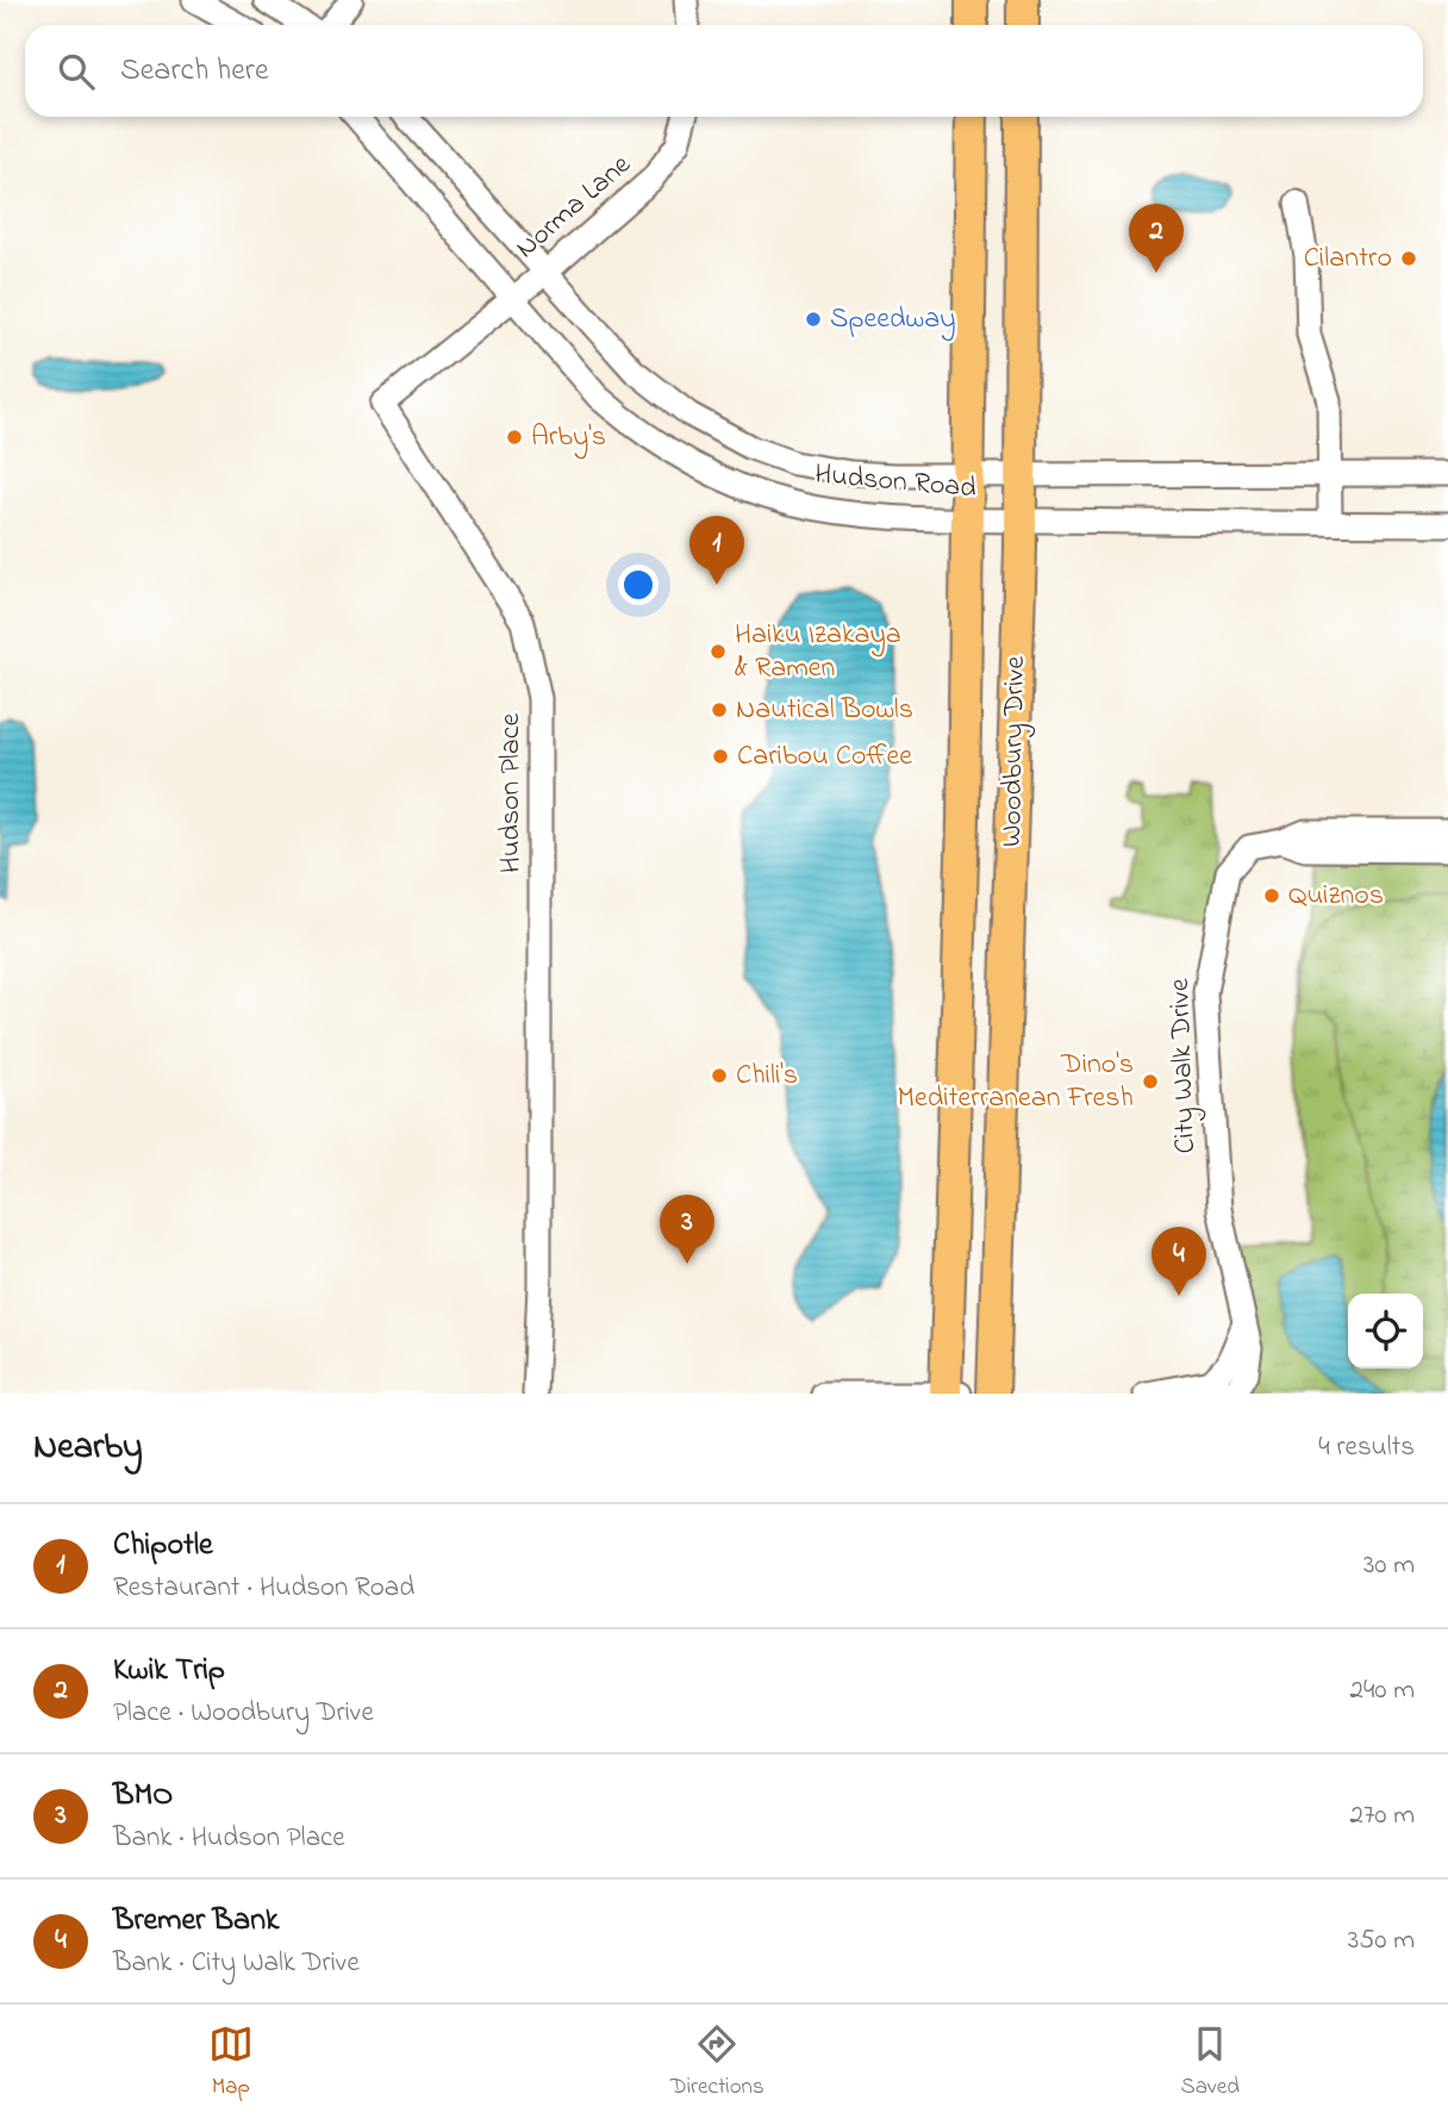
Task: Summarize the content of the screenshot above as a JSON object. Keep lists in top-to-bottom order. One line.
{"streets":{"main road":["Woodbury Drive"],"street":["Norma Lane","Hudson Road","Hudson Place","City Walk Drive"]},"crossings":[["Norma Lane","Hudson Road"],["Norma Lane","Hudson Place"],["Hudson Road","Woodbury Drive"],["Hudson Road","Hudson Place"]],"places":["Cilantro","Speedway","Arby's","Haiku Izakaya & Ramen","Nautical Bowls","Caribou Coffee","Quiznos","Chili's","Dino's Mediterranean Fresh"],"page":{"search":"Search here","pins":["2","1","3","4"],"heading":["Nearby","4 results"],"list":[{"mark":"1","name":"Chipotle","note":"Restaurant · Hudson Road","value":"30 m"},{"mark":"2","name":"Kwik Trip","note":"Place · Woodbury Drive","value":"240 m"},{"mark":"3","name":"BMO","note":"Bank · Hudson Place","value":"270 m"},{"mark":"4","name":"Bremer Bank","note":"Bank · City Walk Drive","value":"350 m"}],"nav":["Map","Directions","Saved"]}}
